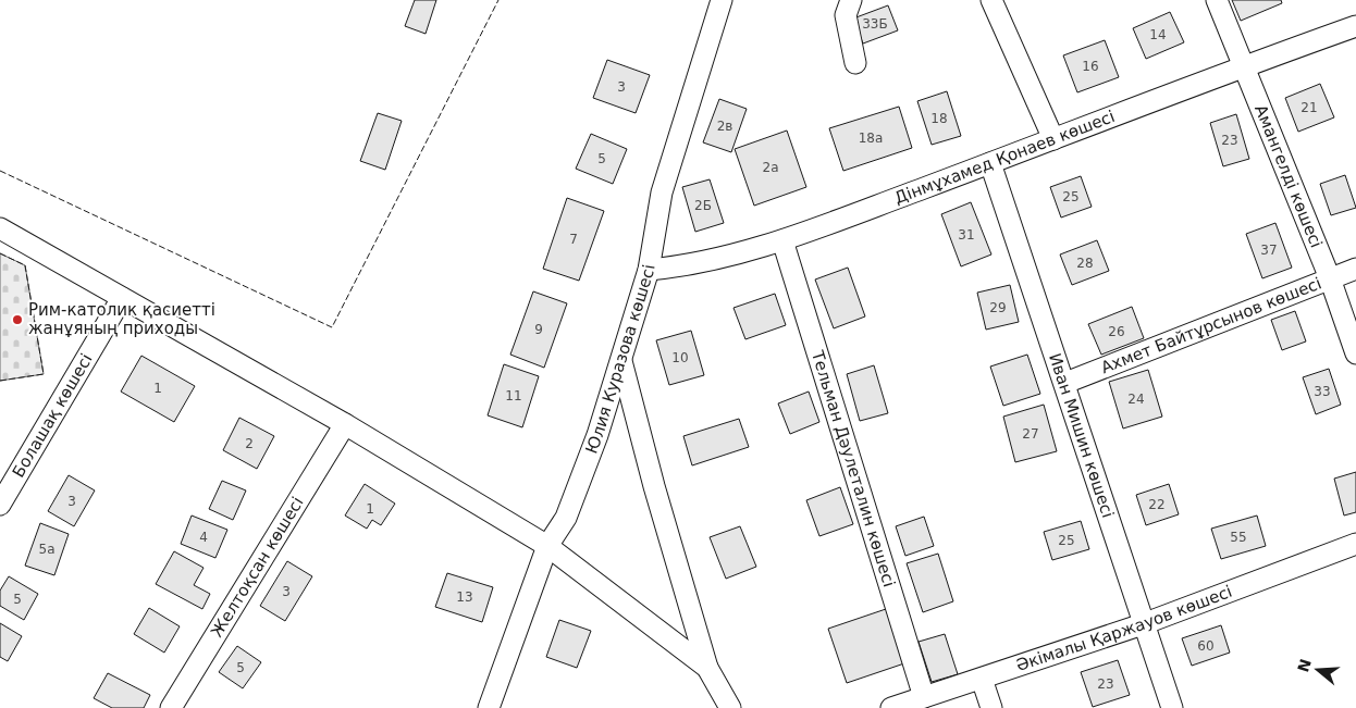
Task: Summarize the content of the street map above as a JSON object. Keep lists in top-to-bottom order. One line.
{"streets":{"street":["Дінмұхамед Қонаев көшесі","Амангелді көшесі","Ахмет Байтұрсынов көшесі","Юлия Куразова көшесі","Болашақ көшесі","Иван Мишин көшесі","Тельман Дәулеталин көшесі","Желтоқсан көшесі","Әкімалы Қаржауов көшесі"]},"crossings":[["Дінмұхамед Қонаев көшесі","Амангелді көшесі"],["Дінмұхамед Қонаев көшесі","Юлия Куразова көшесі"],["Дінмұхамед Қонаев көшесі","Иван Мишин көшесі"],["Дінмұхамед Қонаев көшесі","Тельман Дәулеталин көшесі"],["Амангелді көшесі","Ахмет Байтұрсынов көшесі"],["Ахмет Байтұрсынов көшесі","Иван Мишин көшесі"],["Иван Мишин көшесі","Әкімалы Қаржауов көшесі"],["Тельман Дәулеталин көшесі","Әкімалы Қаржауов көшесі"]],"places":["Рим-католик қасиетті жанұяның приходы"],"house_numbers":["33Б","14","16","3","21","18","2в","18а","23","5","2а","25","2Б","31","7","37","28","29","9","26","10","1","33","11","24","27","2","3","22","1","4","55","25","5а","3","13","5","60","5","23"],"north":"left"}
